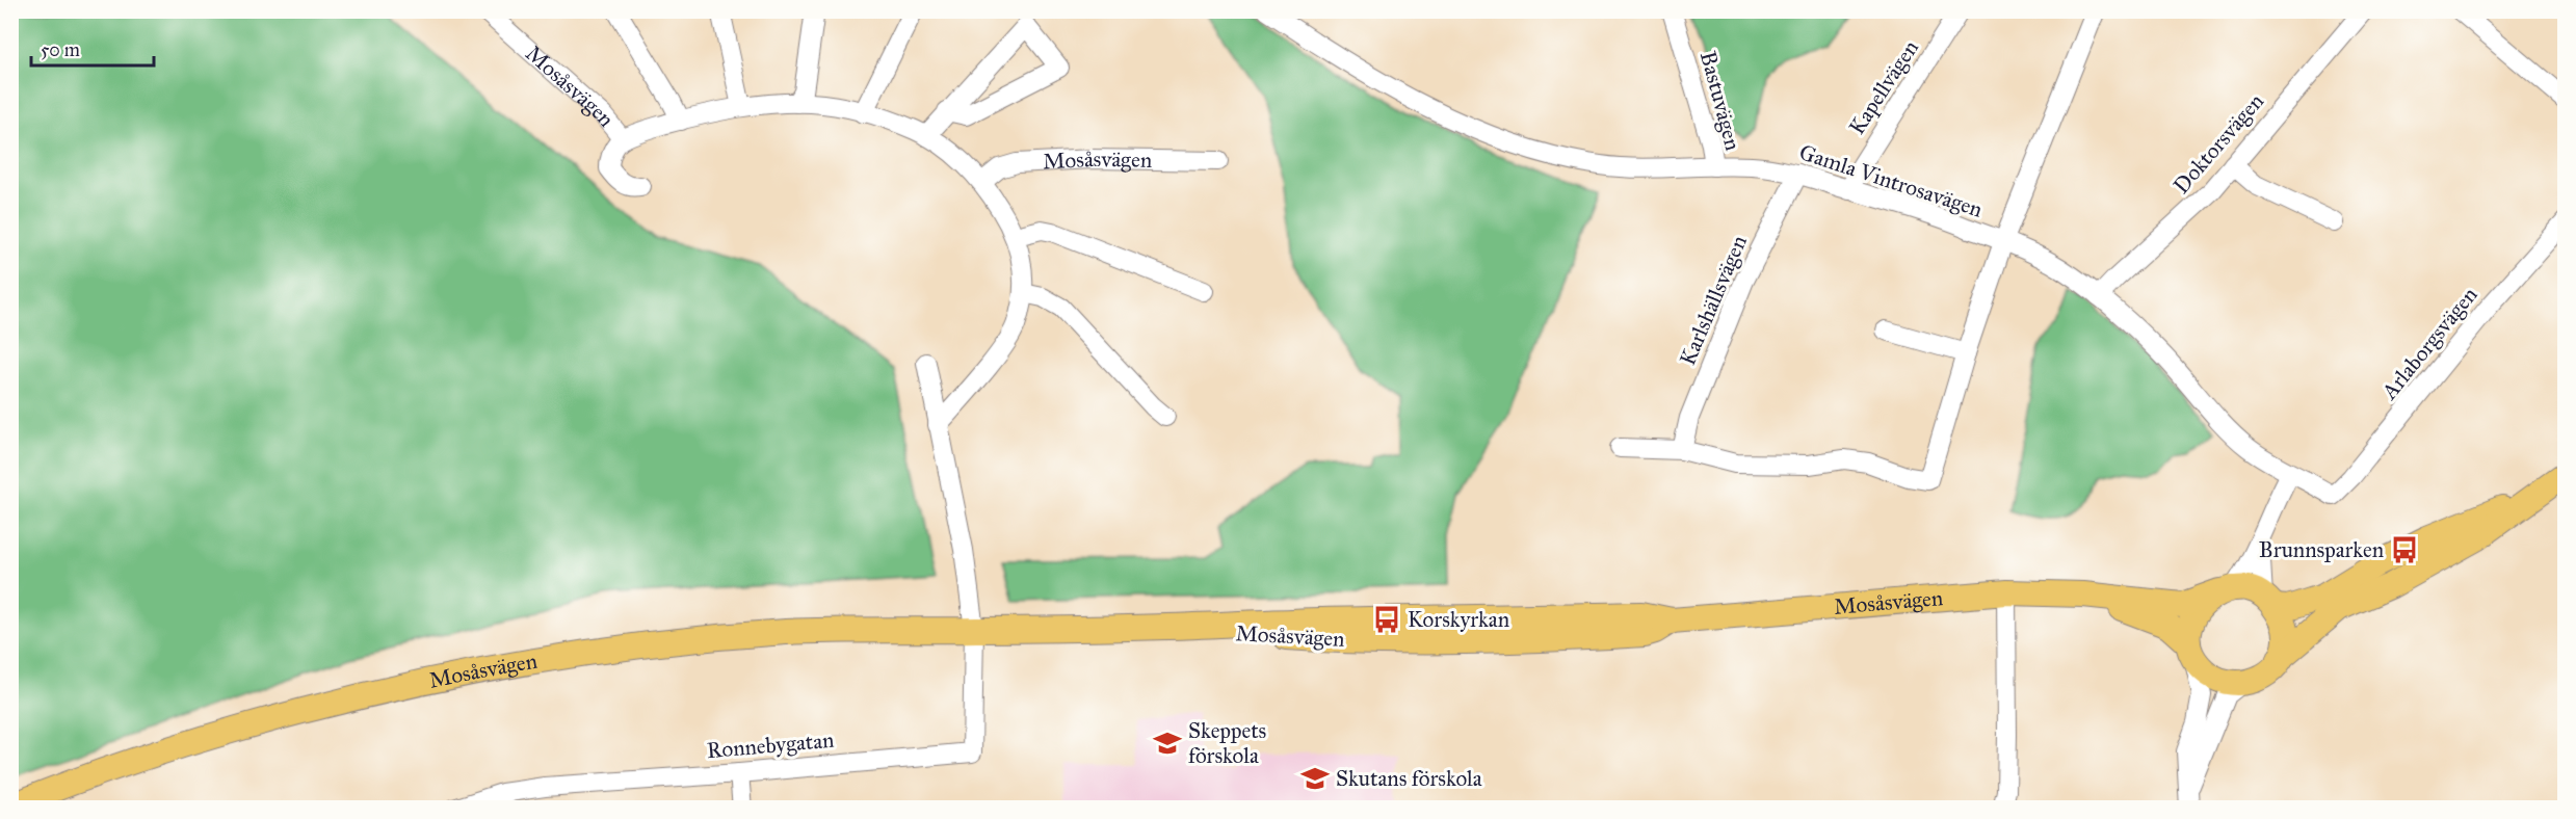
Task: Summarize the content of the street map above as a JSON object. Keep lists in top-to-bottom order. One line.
{"streets":{"main road":["Mosåsvägen"],"street":["Kapellvägen","Bastuvägen","Doktorsvägen","Gamla Vintrosavägen","Karlshällsvägen","Arlaborgsvägen","Ronnebygatan"]},"crossings":[["Mosåsvägen","Ronnebygatan"],["Kapellvägen","Gamla Vintrosavägen"],["Bastuvägen","Gamla Vintrosavägen"],["Doktorsvägen","Gamla Vintrosavägen"],["Gamla Vintrosavägen","Karlshällsvägen"],["Gamla Vintrosavägen","Arlaborgsvägen"]],"places":{"bus stop":["Brunnsparken","Korskyrkan"],"school or university":["Skeppets förskola","Skutans förskola"]},"scale_bar":"50 m"}
